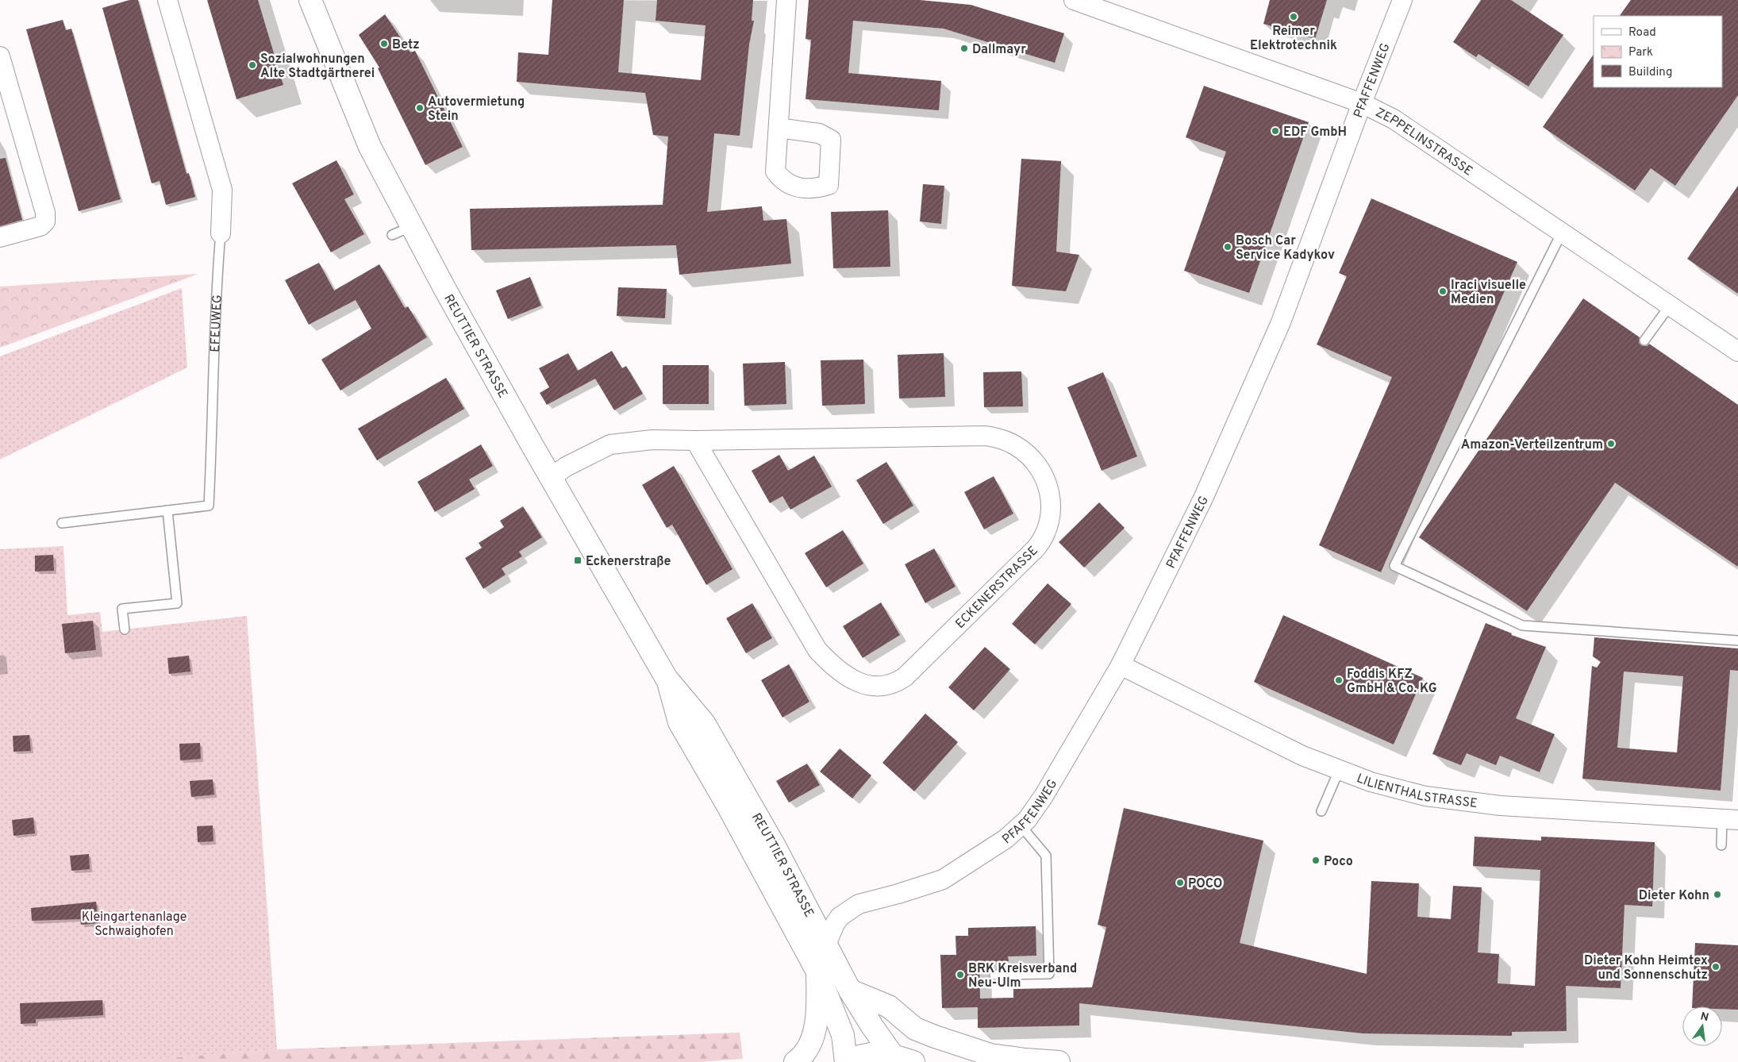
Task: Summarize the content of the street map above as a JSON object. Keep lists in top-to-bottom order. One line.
{"streets":{"main road":["REUTTIER STRASSE"],"street":["PFAFFENWEG","ZEPPELINSTRASSE","EFEUWEG","ECKENERSTRASSE","LILIENTHALSTRASSE"]},"crossings":[["PFAFFENWEG","ZEPPELINSTRASSE"],["PFAFFENWEG","REUTTIER STRASSE"],["PFAFFENWEG","LILIENTHALSTRASSE"],["REUTTIER STRASSE","ECKENERSTRASSE"]],"parks":["Kleingartenanlage Schwaighofen"],"places":{"other":["Reimer Elektrotechnik","Betz","Dallmayr","Sozialwohnungen Alte Stadtgärtnerei","Autovermietung Stein","EDF GmbH","Bosch Car Service Kadykov","Iraci visuelle Medien","Amazon-Verteilzentrum","Foddis KFZ GmbH & Co. KG","Poco","POCO","Dieter Kohn","Dieter Kohn Heimtex und Sonnenschutz","BRK Kreisverband Neu-Ulm"],"transit":["Eckenerstraße"]},"legend":["Road","Park","Building"],"north":"top"}
